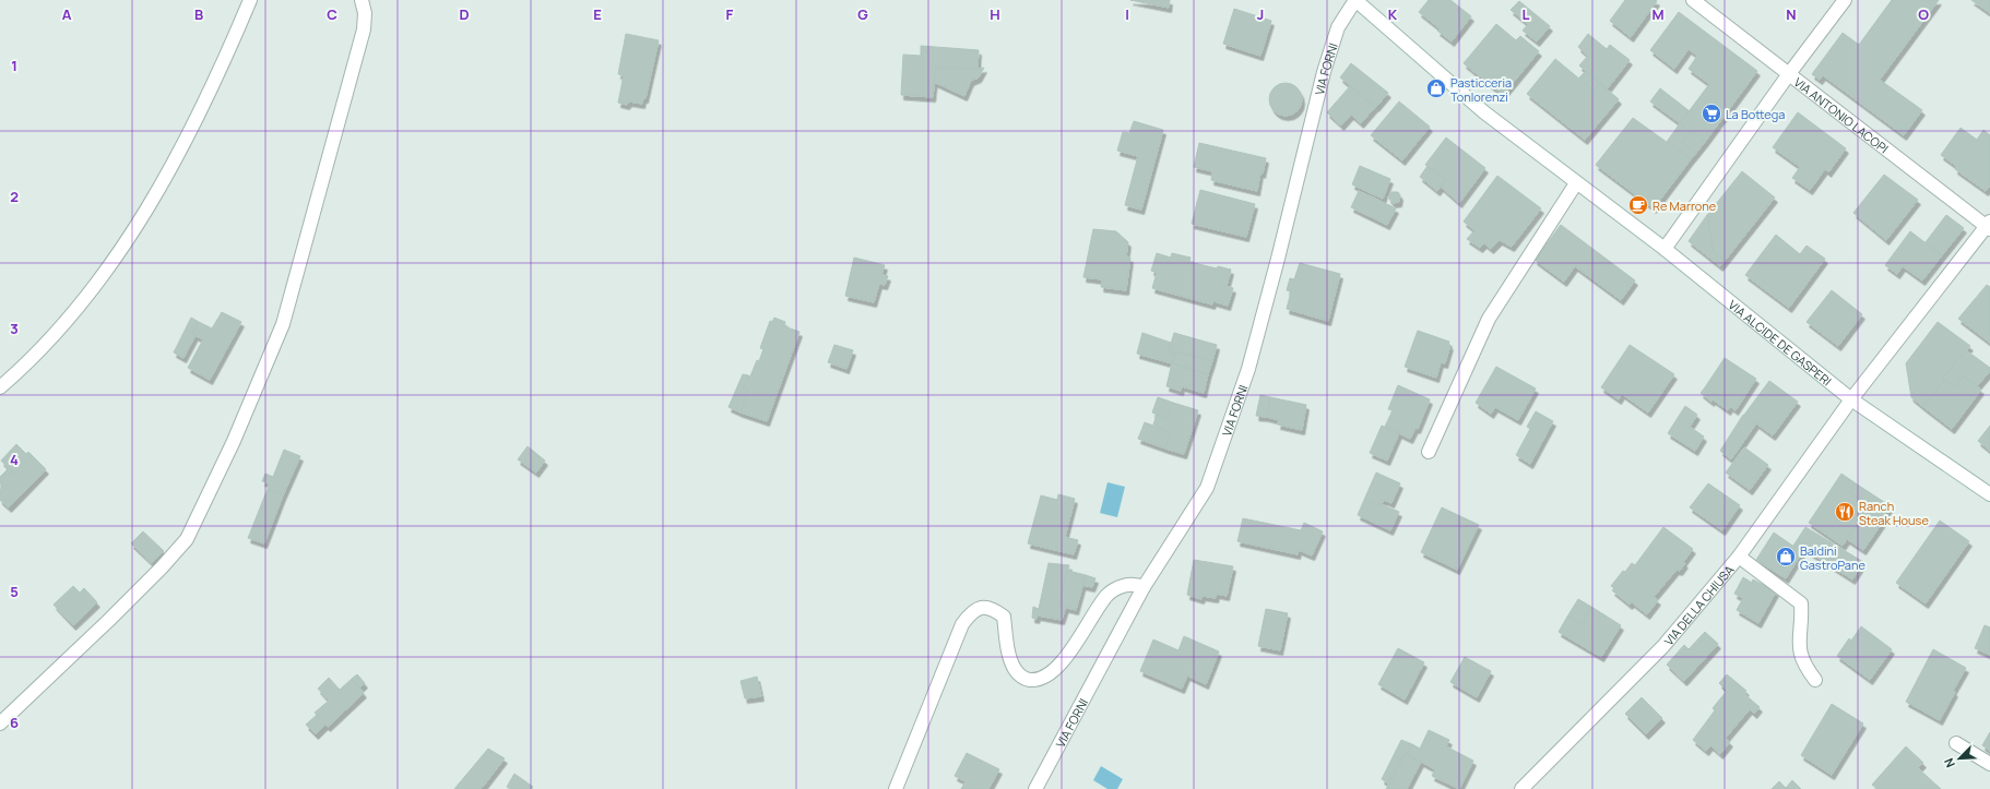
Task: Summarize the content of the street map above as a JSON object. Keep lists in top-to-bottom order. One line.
{"streets":{"street":["VIA FORNI","VIA ANTONIO LACOPI","VIA ALCIDE DE GASPERI","VIA DELLA CHIUSA"]},"crossings":[["VIA FORNI","VIA ALCIDE DE GASPERI"],["VIA ANTONIO LACOPI","VIA DELLA CHIUSA"],["VIA ALCIDE DE GASPERI","VIA DELLA CHIUSA"]],"places":{"shop":["Pasticceria Tonlorenzi","Baldini GastroPane"],"supermarket":["La Bottega"],"cafe":["Re Marrone"],"restaurant":["Ranch Steak House"]},"north":"bottom left","grid":{"columns":["A","B","C","D","E","F","G","H","I","J","K","L","M","N","O"],"rows":["1","2","3","4","5","6"]}}
